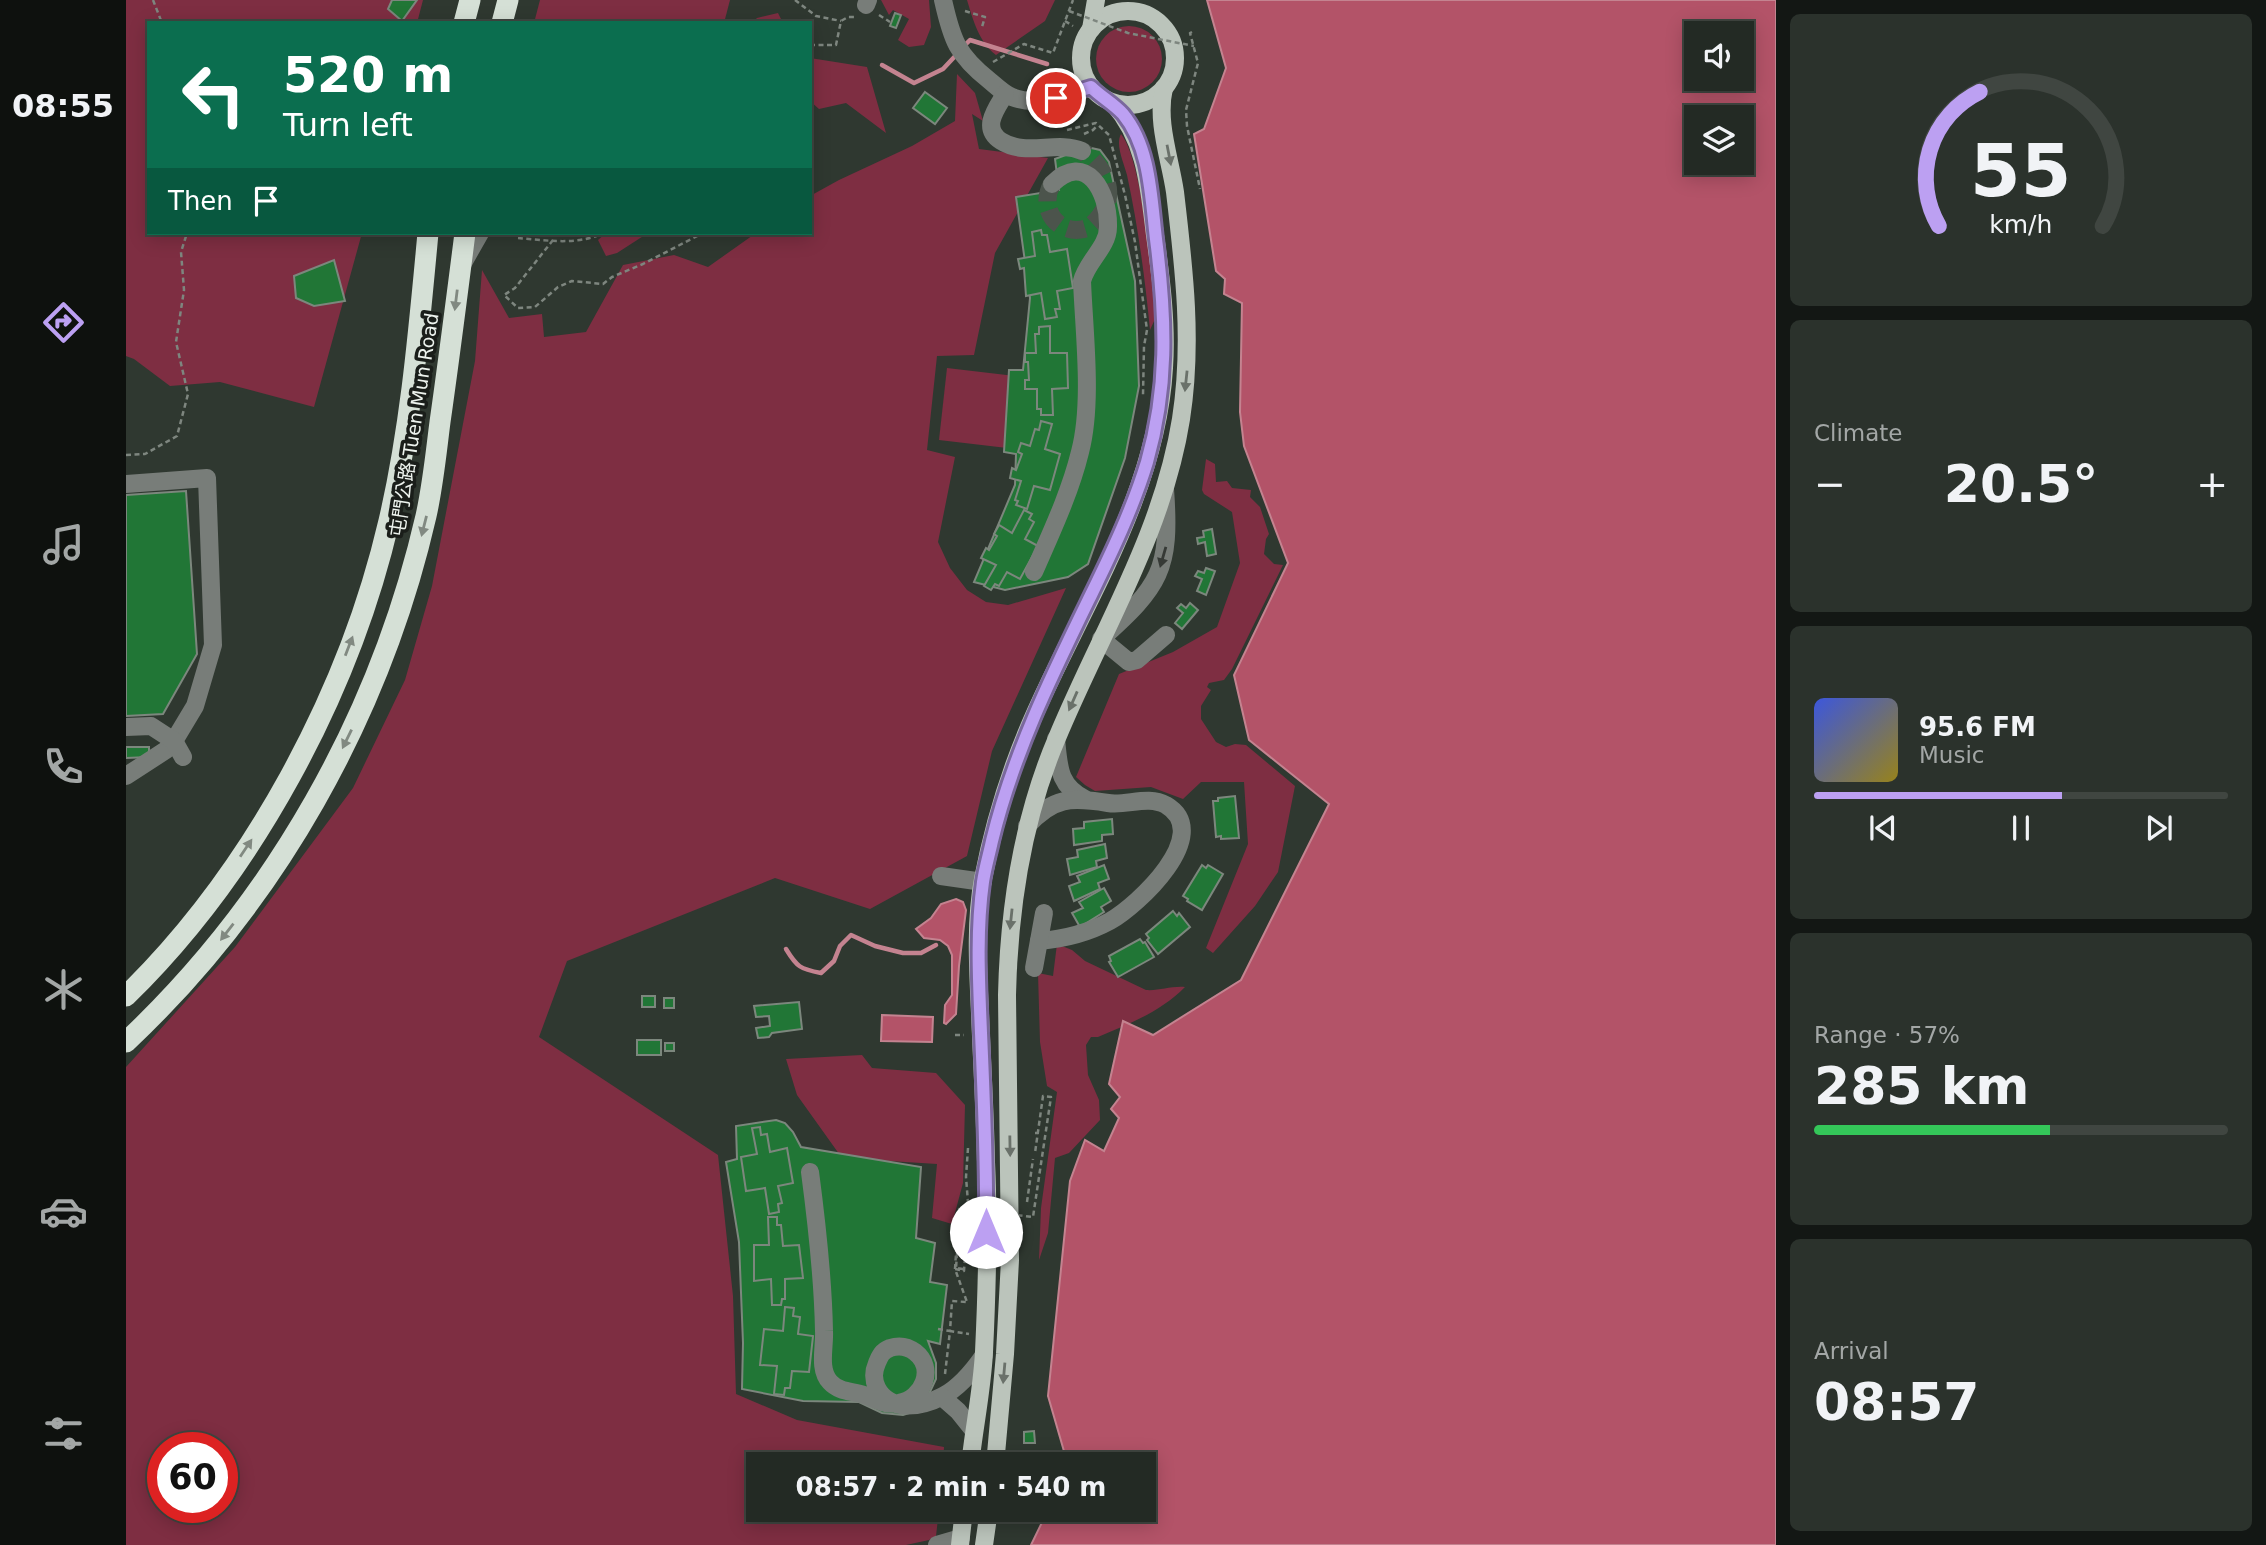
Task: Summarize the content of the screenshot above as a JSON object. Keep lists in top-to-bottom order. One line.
{"streets":{"highway":["屯門公路 Tuen Mun Road"]},"page":{"tabs":"08:55","turn":["520 m","Turn left"],"then":"Then","tile":["Climate",["Range · 57%","285 km"],["Arrival","08:57"]],"heat":["−","20.5°","+"],"song":["95.6 FM","Music"],"limit":"60","trip":"08:57 · 2 min · 540 m","gauge":["55","km/h"]}}
